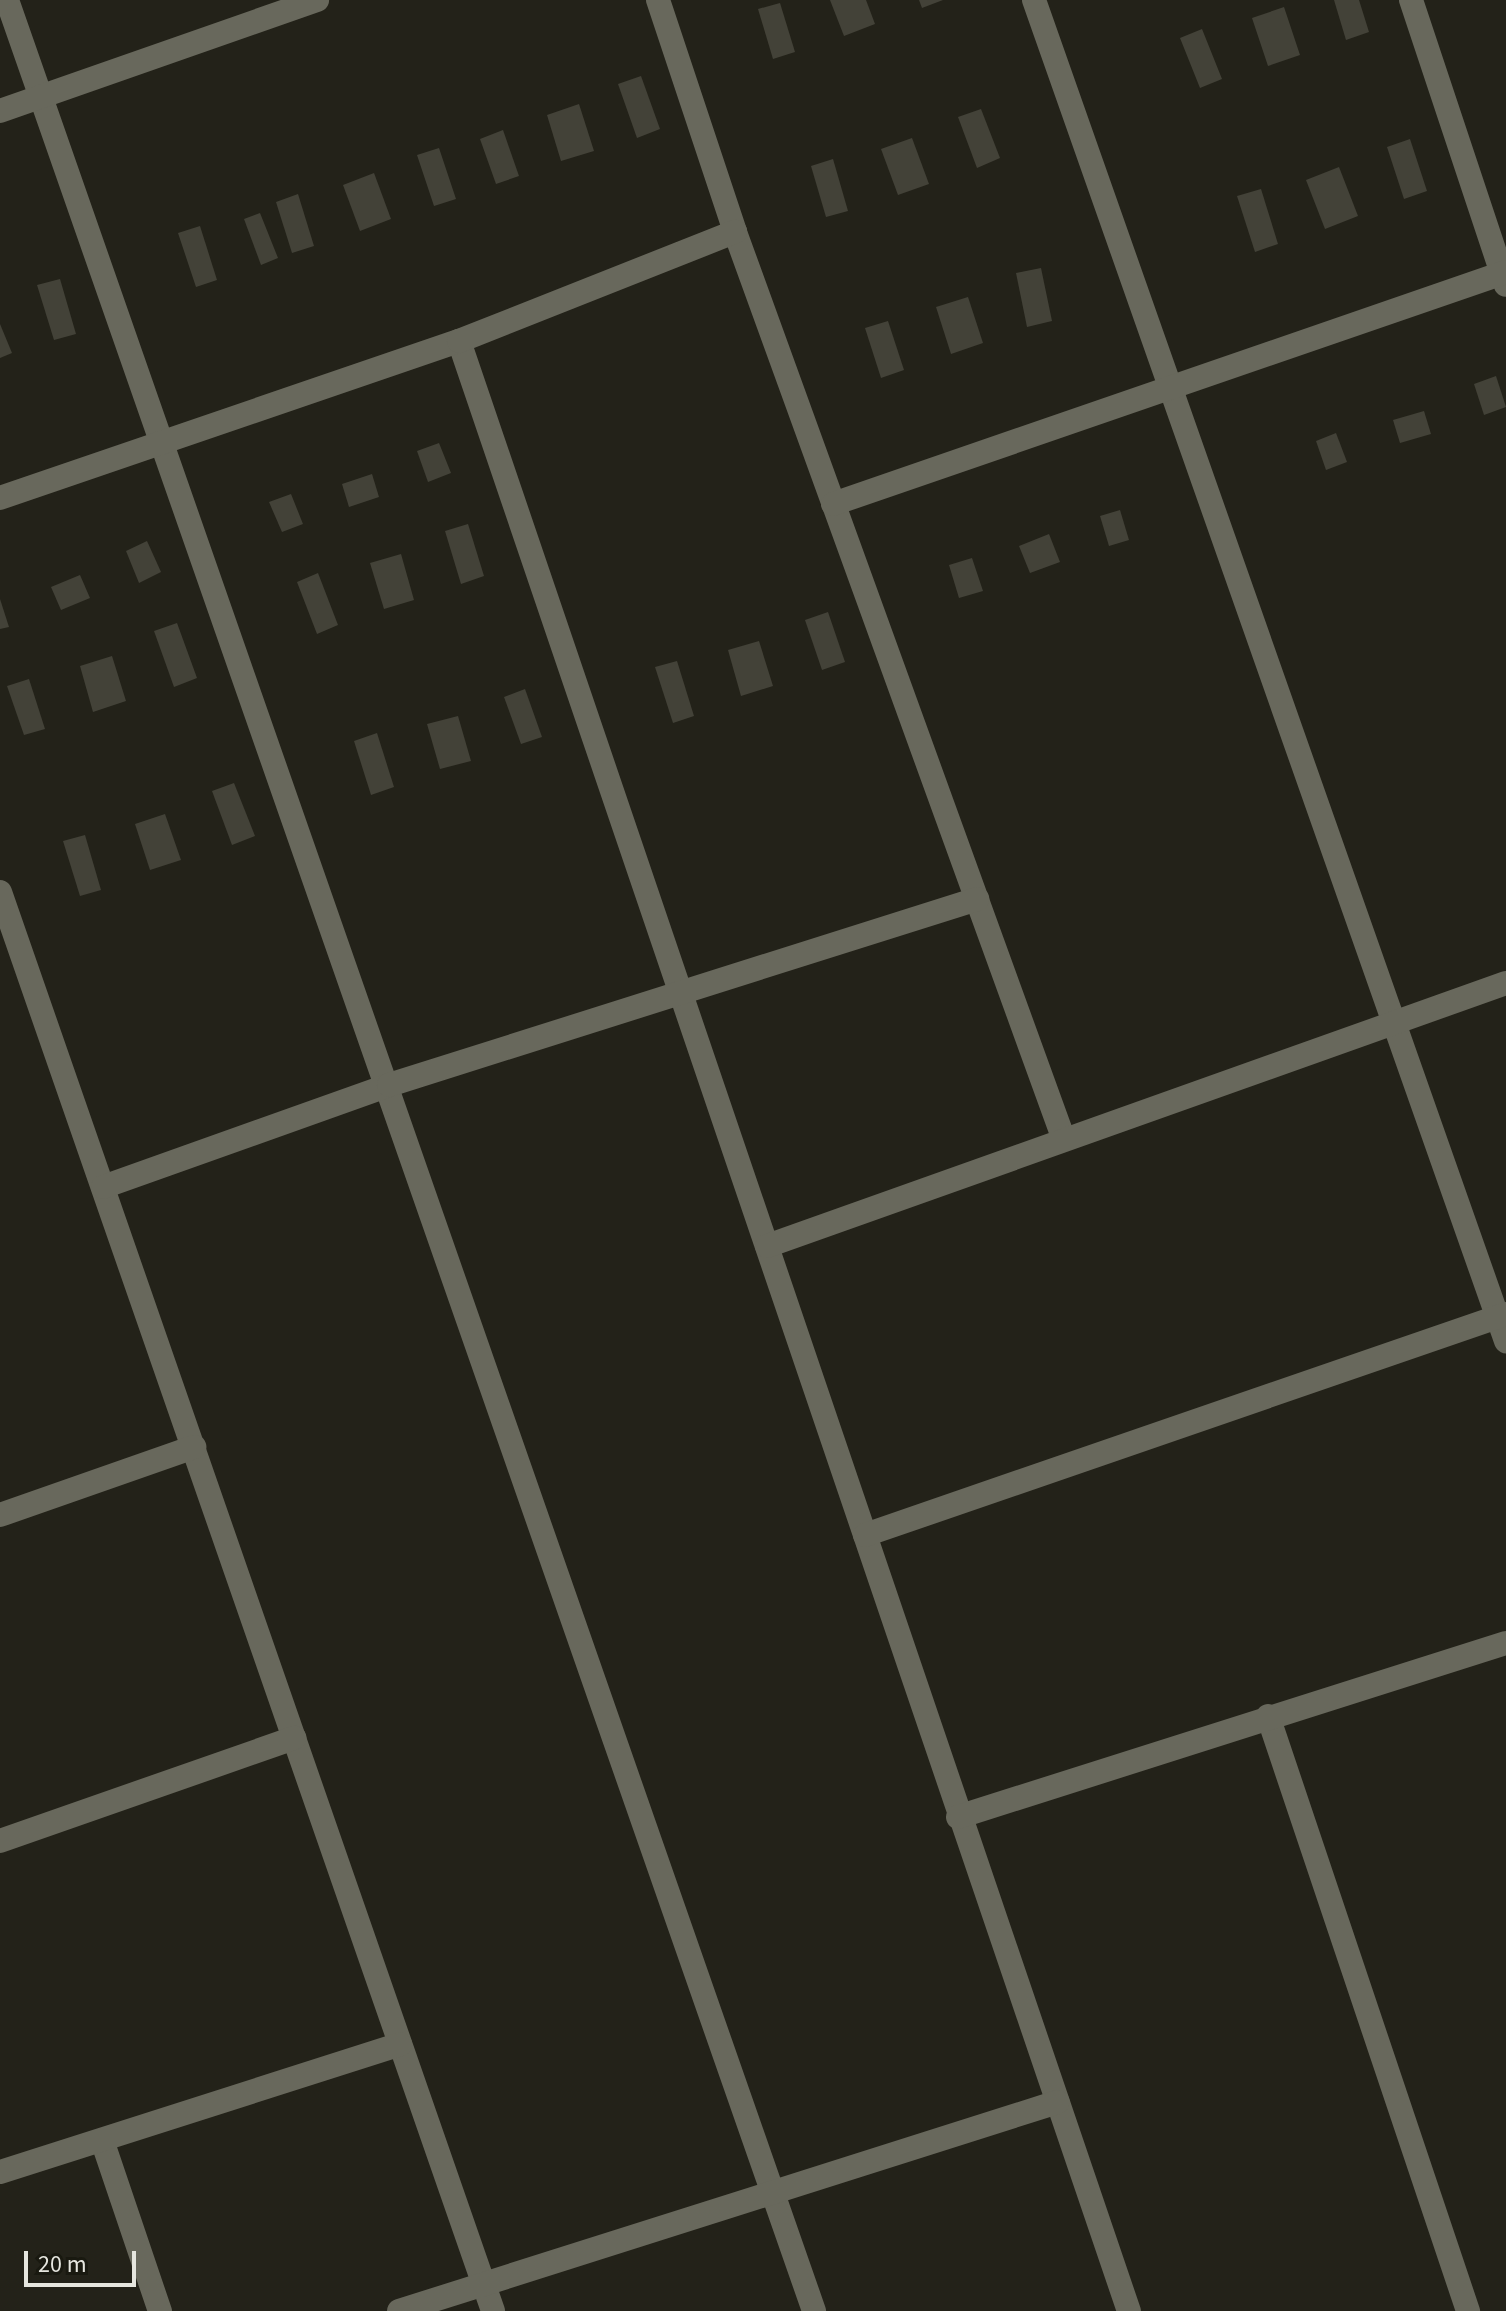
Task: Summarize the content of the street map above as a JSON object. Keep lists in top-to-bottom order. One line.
{"scale_bar":"20 m"}
